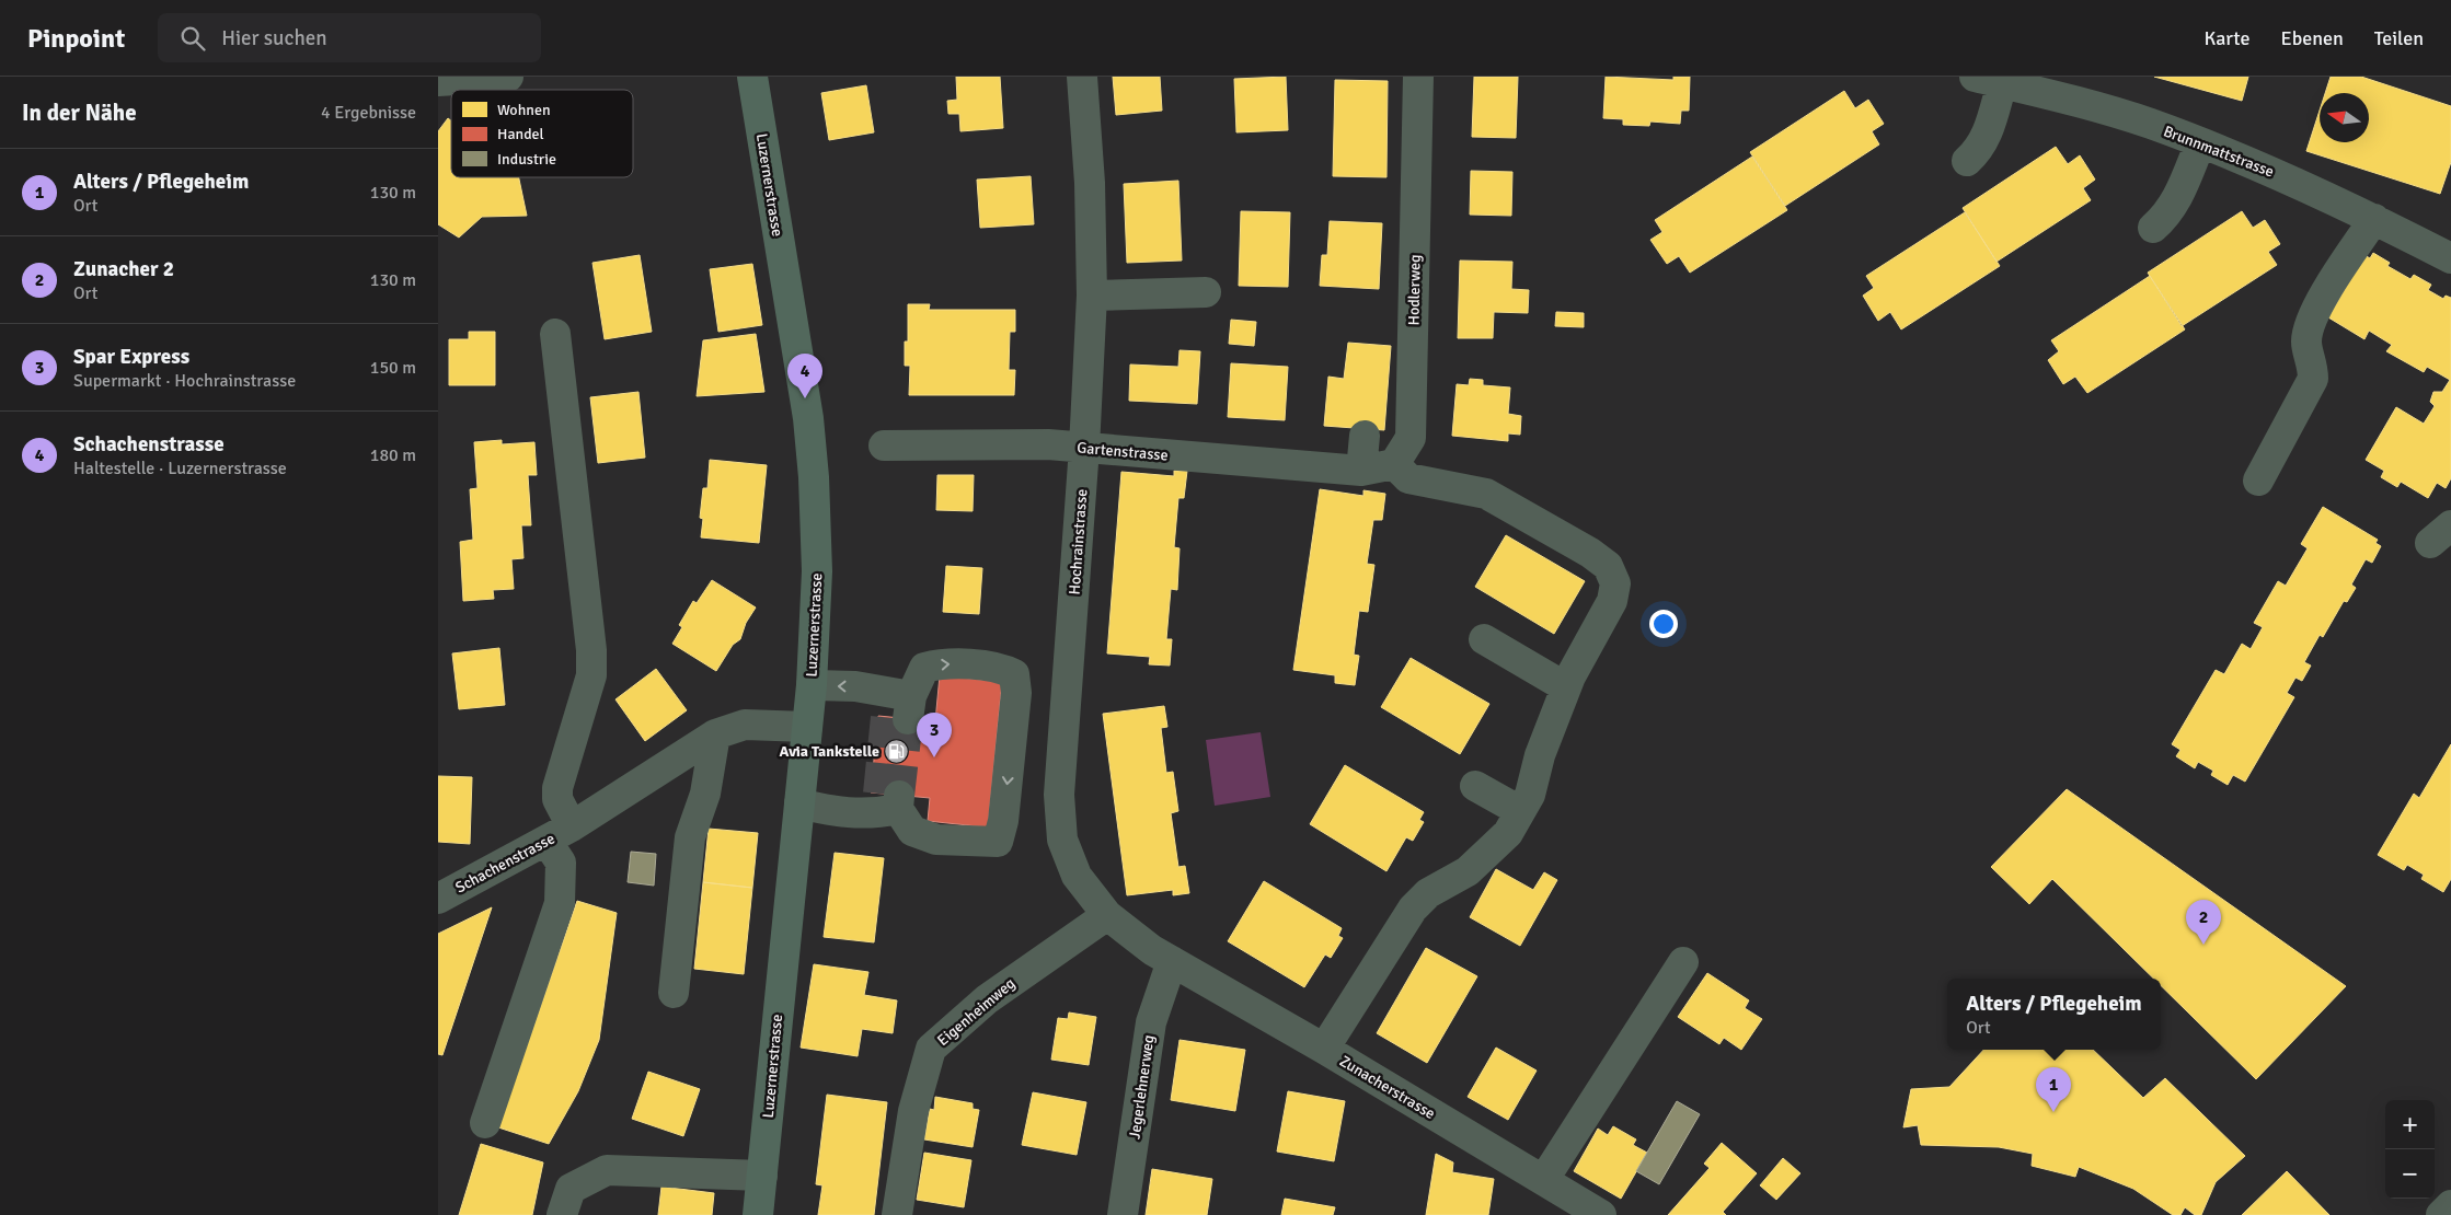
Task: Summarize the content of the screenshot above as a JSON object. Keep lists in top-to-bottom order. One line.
{"streets":{"main road":["Luzernerstrasse"],"street":["Brunnmattstrasse","Hodlerweg","Gartenstrasse","Hochrainstrasse","Schachenstrasse","Eigenheimweg","Jegerlehnerweg","Zunacherstrasse"]},"crossings":[["Luzernerstrasse","Schachenstrasse"],["Gartenstrasse","Hochrainstrasse"],["Hochrainstrasse","Eigenheimweg"],["Hochrainstrasse","Jegerlehnerweg"],["Hochrainstrasse","Zunacherstrasse"],["Jegerlehnerweg","Zunacherstrasse"]],"places":{"fuel station":["Avia Tankstelle"]},"legend":["Wohnen","Handel","Industrie"],"north":"left","page":{"header":"Pinpoint","search":"Hier suchen","nav":["Karte","Ebenen","Teilen"],"heading":["In der Nähe","4 Ergebnisse"],"list":[{"mark":"1","name":"Alters / Pflegeheim","note":"Ort","value":"130 m"},{"mark":"2","name":"Zunacher 2","note":"Ort","value":"130 m"},{"mark":"3","name":"Spar Express","note":"Supermarkt · Hochrainstrasse","value":"150 m"},{"mark":"4","name":"Schachenstrasse","note":"Haltestelle · Luzernerstrasse","value":"180 m"}],"pins":["4","3","2","1"],"popup":["Alters / Pflegeheim","Ort"],"map_buttons":["+","−"]}}
